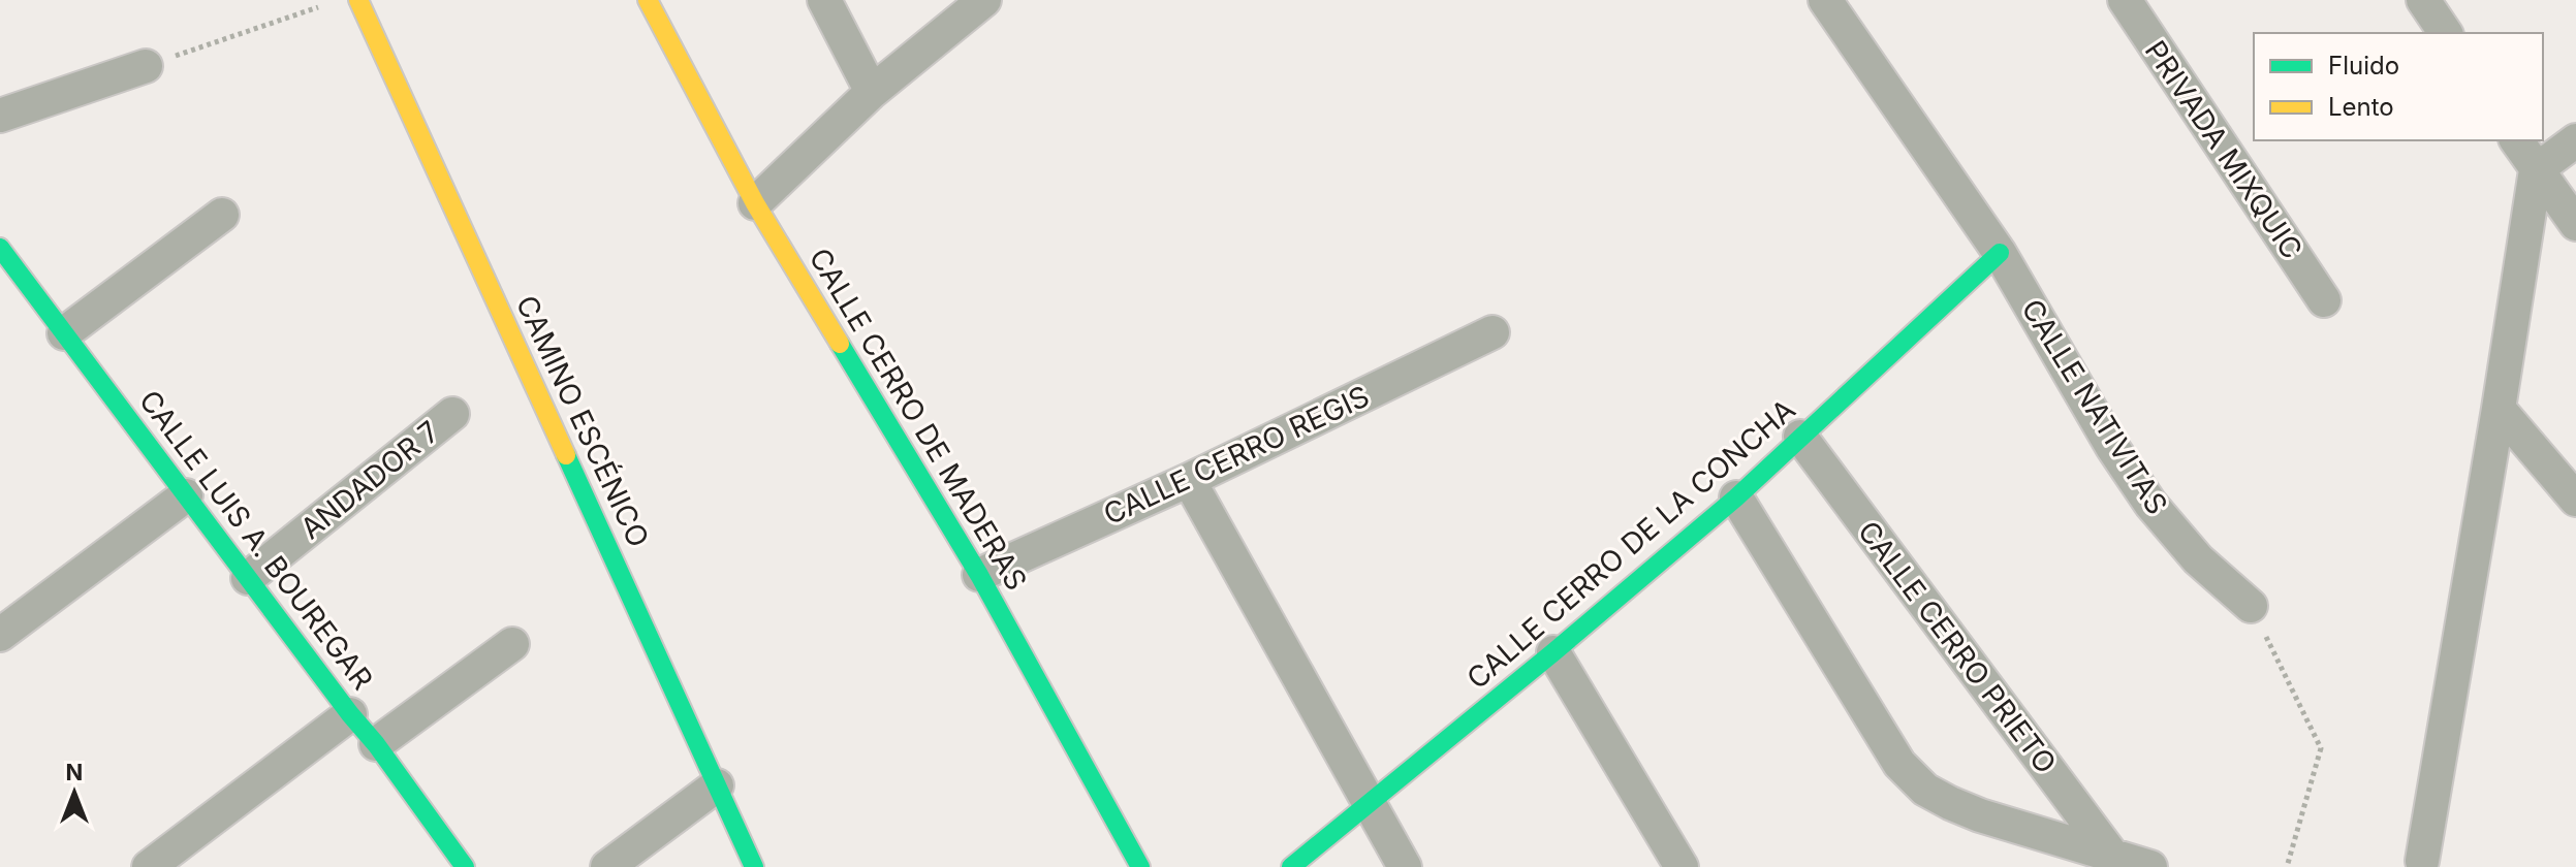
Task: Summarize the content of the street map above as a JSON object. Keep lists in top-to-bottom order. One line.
{"streets":{"street":["PRIVADA MIXQUIC","CALLE NATIVITAS","CALLE CERRO DE MADERAS","CAMINO ESCÉNICO","CALLE CERRO REGIS","ANDADOR 7","CALLE LUIS A. BOUREGAR","CALLE CERRO DE LA CONCHA","CALLE CERRO PRIETO"]},"crossings":[["CALLE NATIVITAS","CALLE CERRO DE LA CONCHA"],["CALLE CERRO DE MADERAS","CALLE CERRO REGIS"],["ANDADOR 7","CALLE LUIS A. BOUREGAR"],["CALLE CERRO DE LA CONCHA","CALLE CERRO PRIETO"]],"legend":["Fluido","Lento"],"north":"top"}
